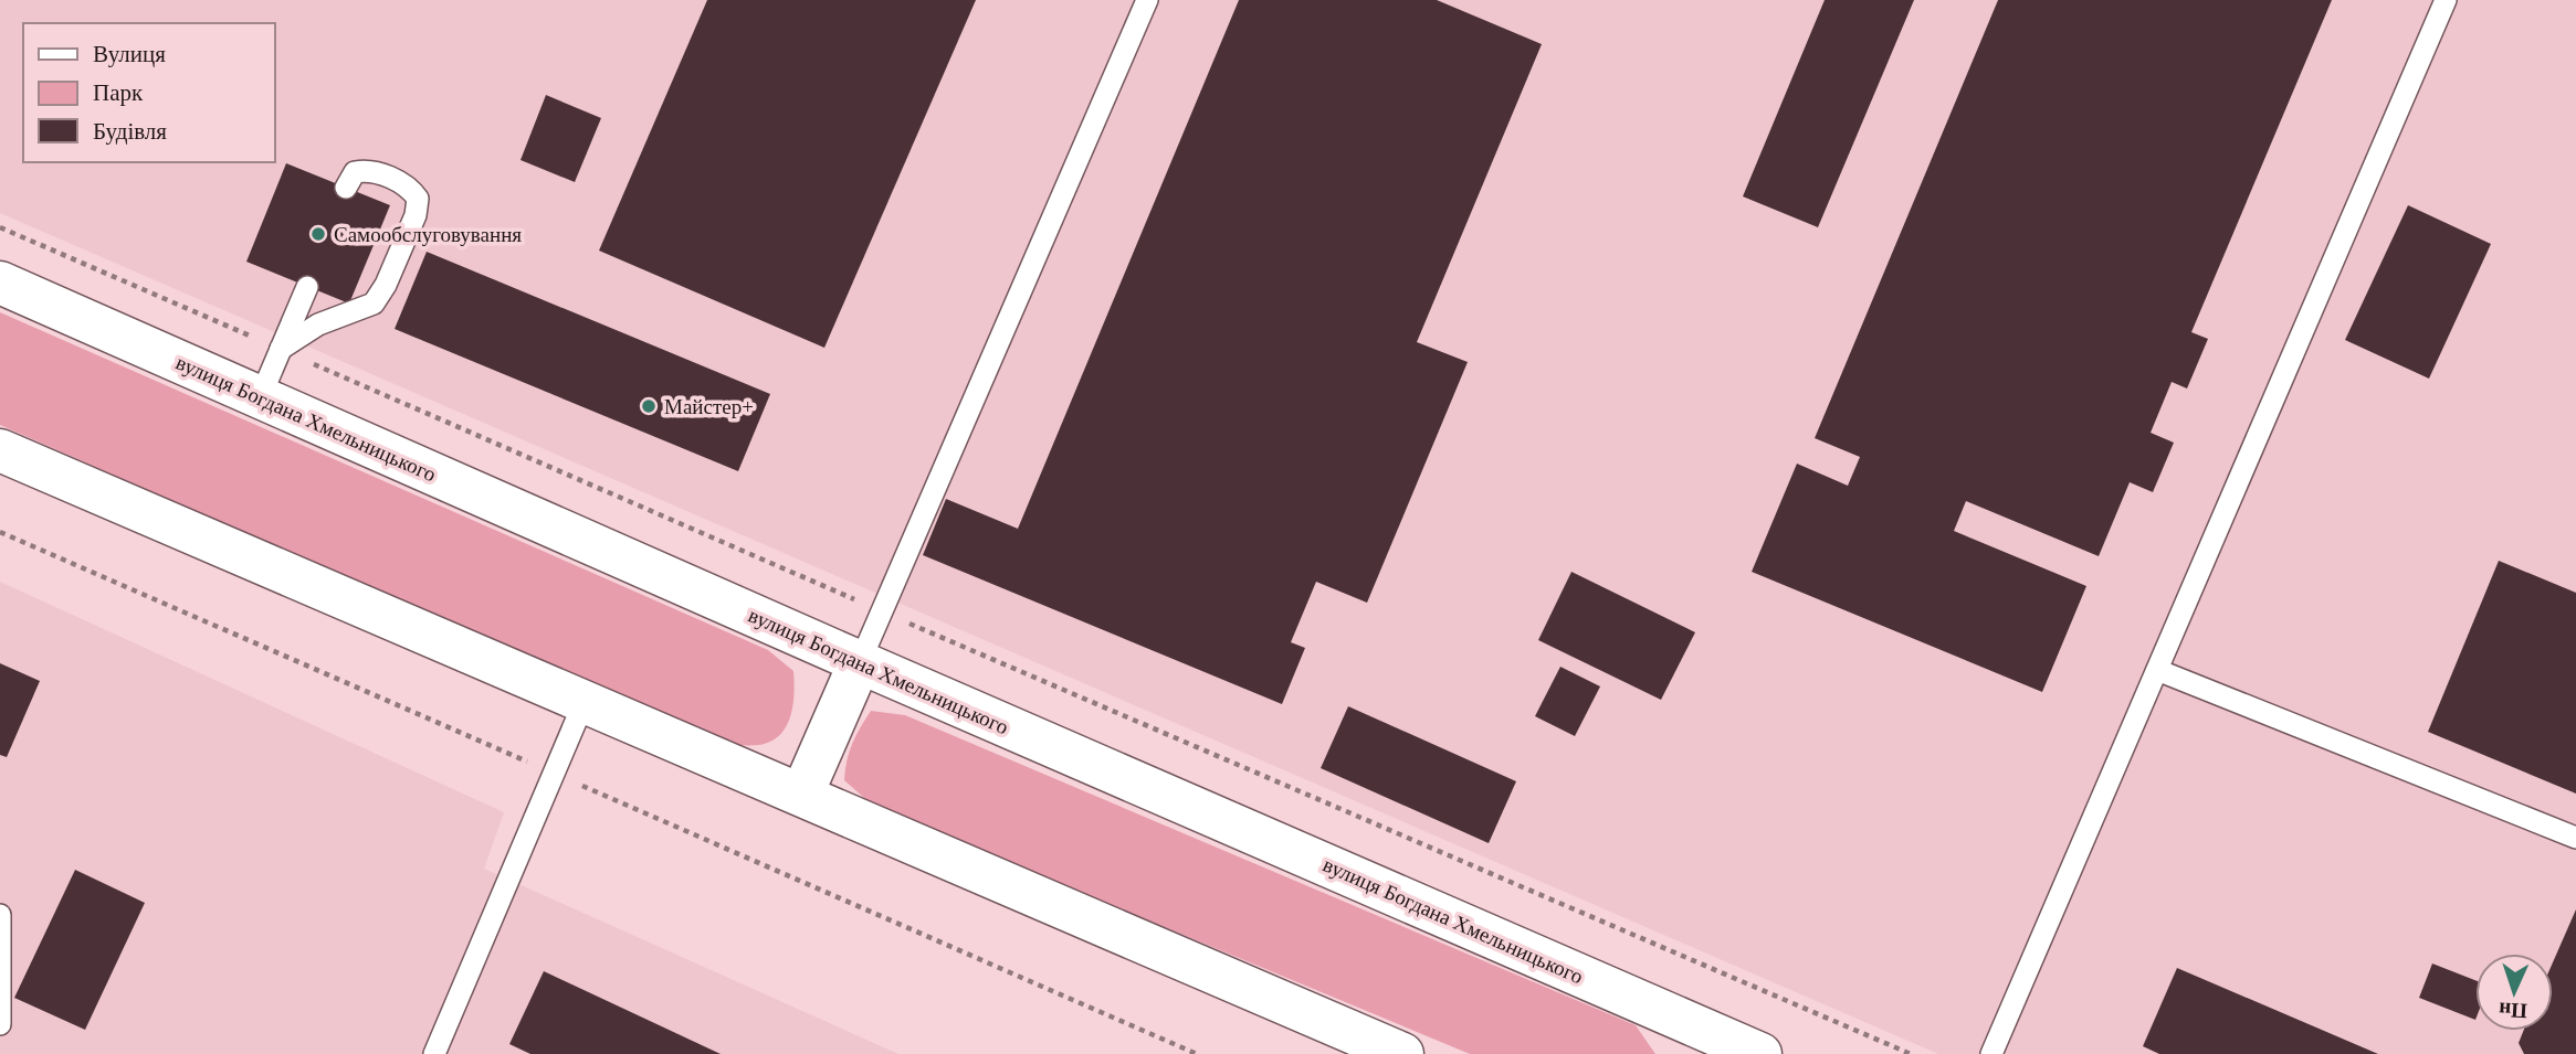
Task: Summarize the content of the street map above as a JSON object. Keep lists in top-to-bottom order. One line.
{"streets":{"street":["вулиця Богдана Хмельницького"]},"places":["Самообслуговування","Майстер+"],"legend":["Вулиця","Парк","Будівля"],"north":"bottom"}
